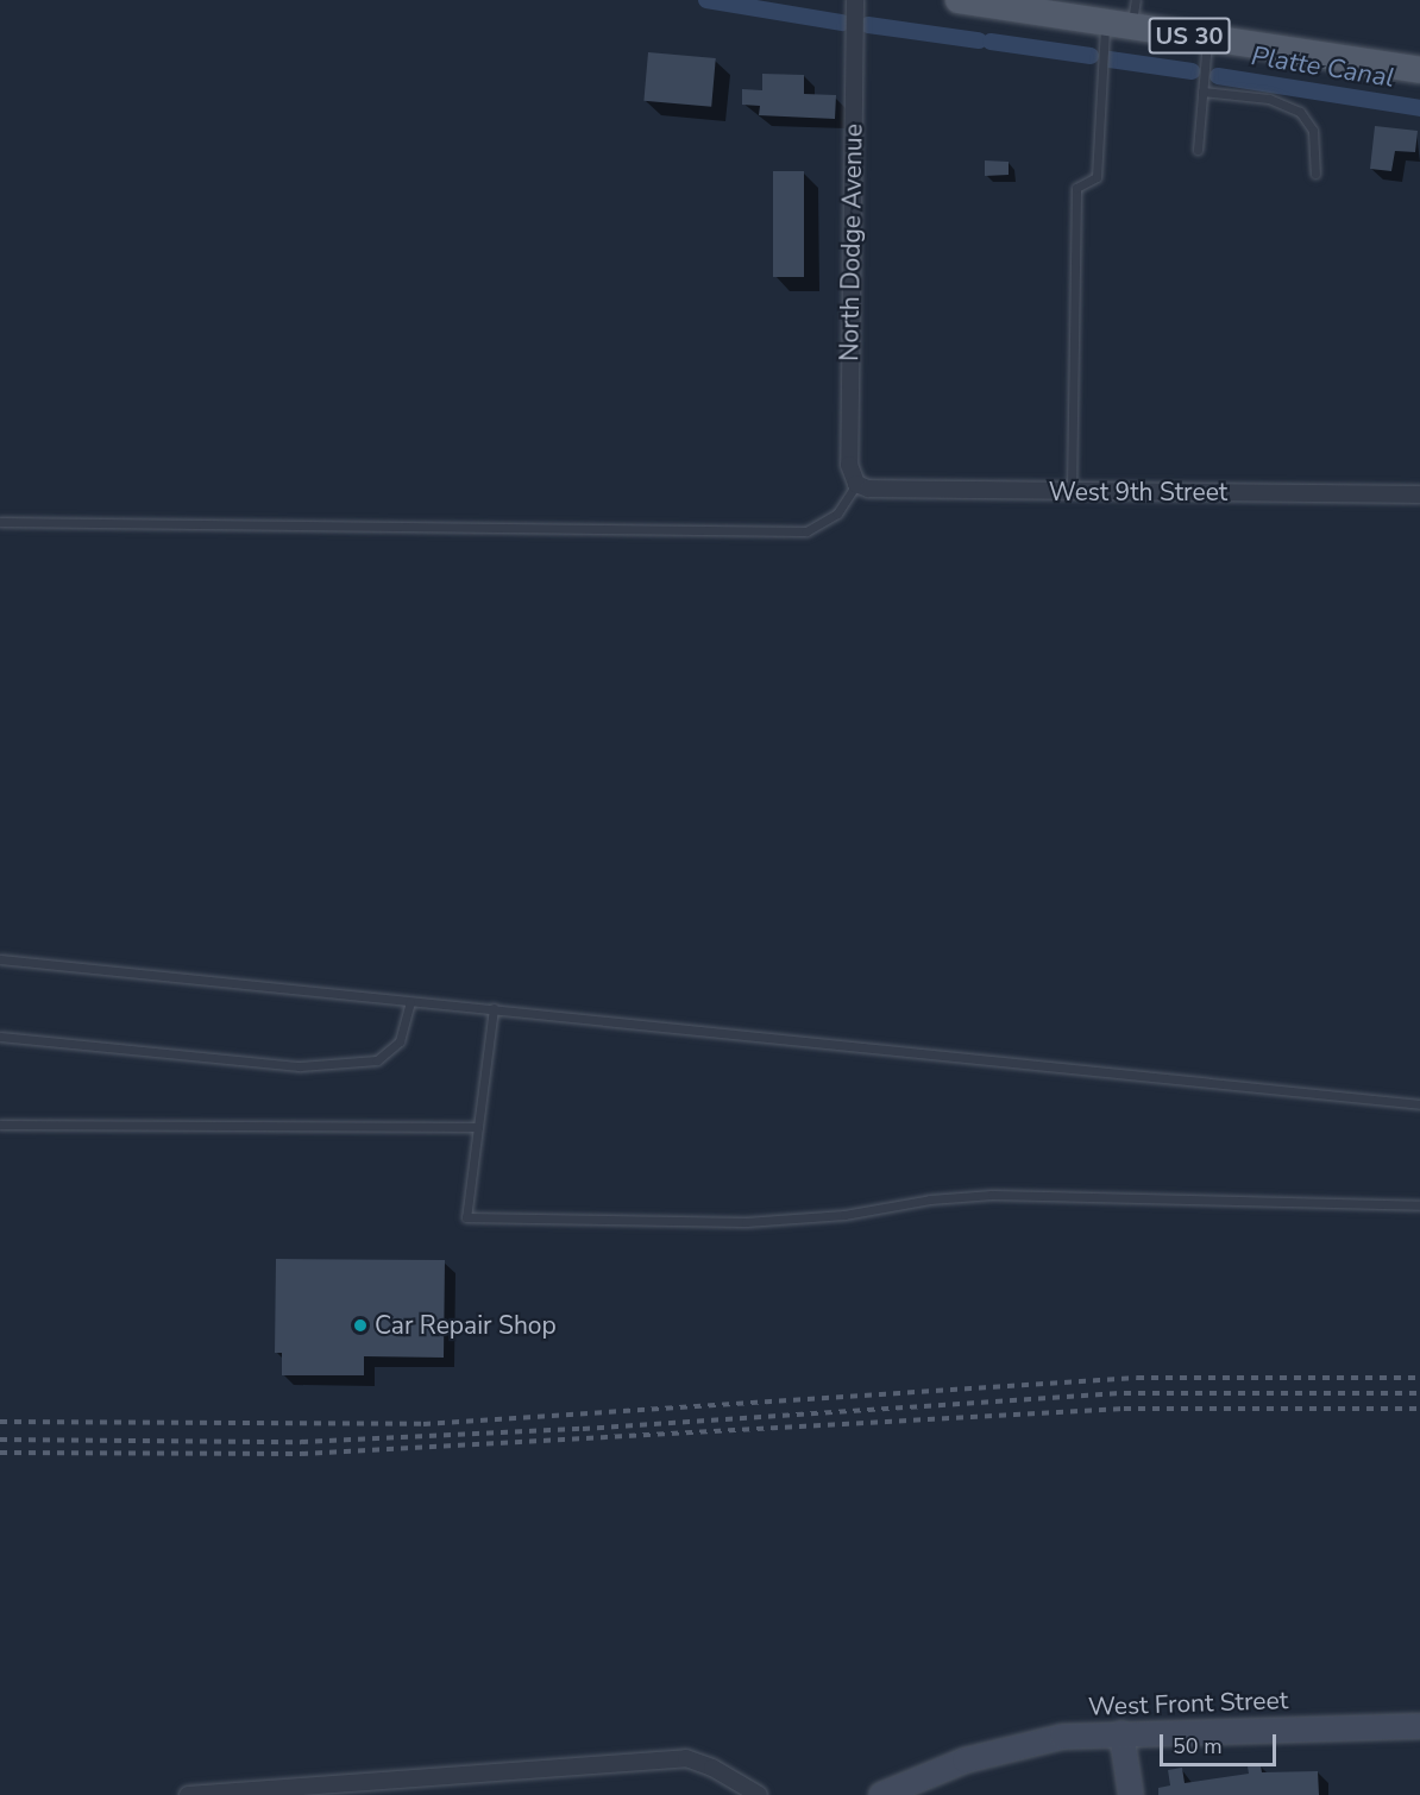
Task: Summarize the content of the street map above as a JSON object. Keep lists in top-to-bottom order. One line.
{"streets":{"main road":["US 30"],"street":["North Dodge Avenue","West 9th Street","West Front Street"]},"crossings":[["North Dodge Avenue","West 9th Street"]],"water":["Platte Canal"],"places":["Car Repair Shop"],"scale_bar":"50 m"}
